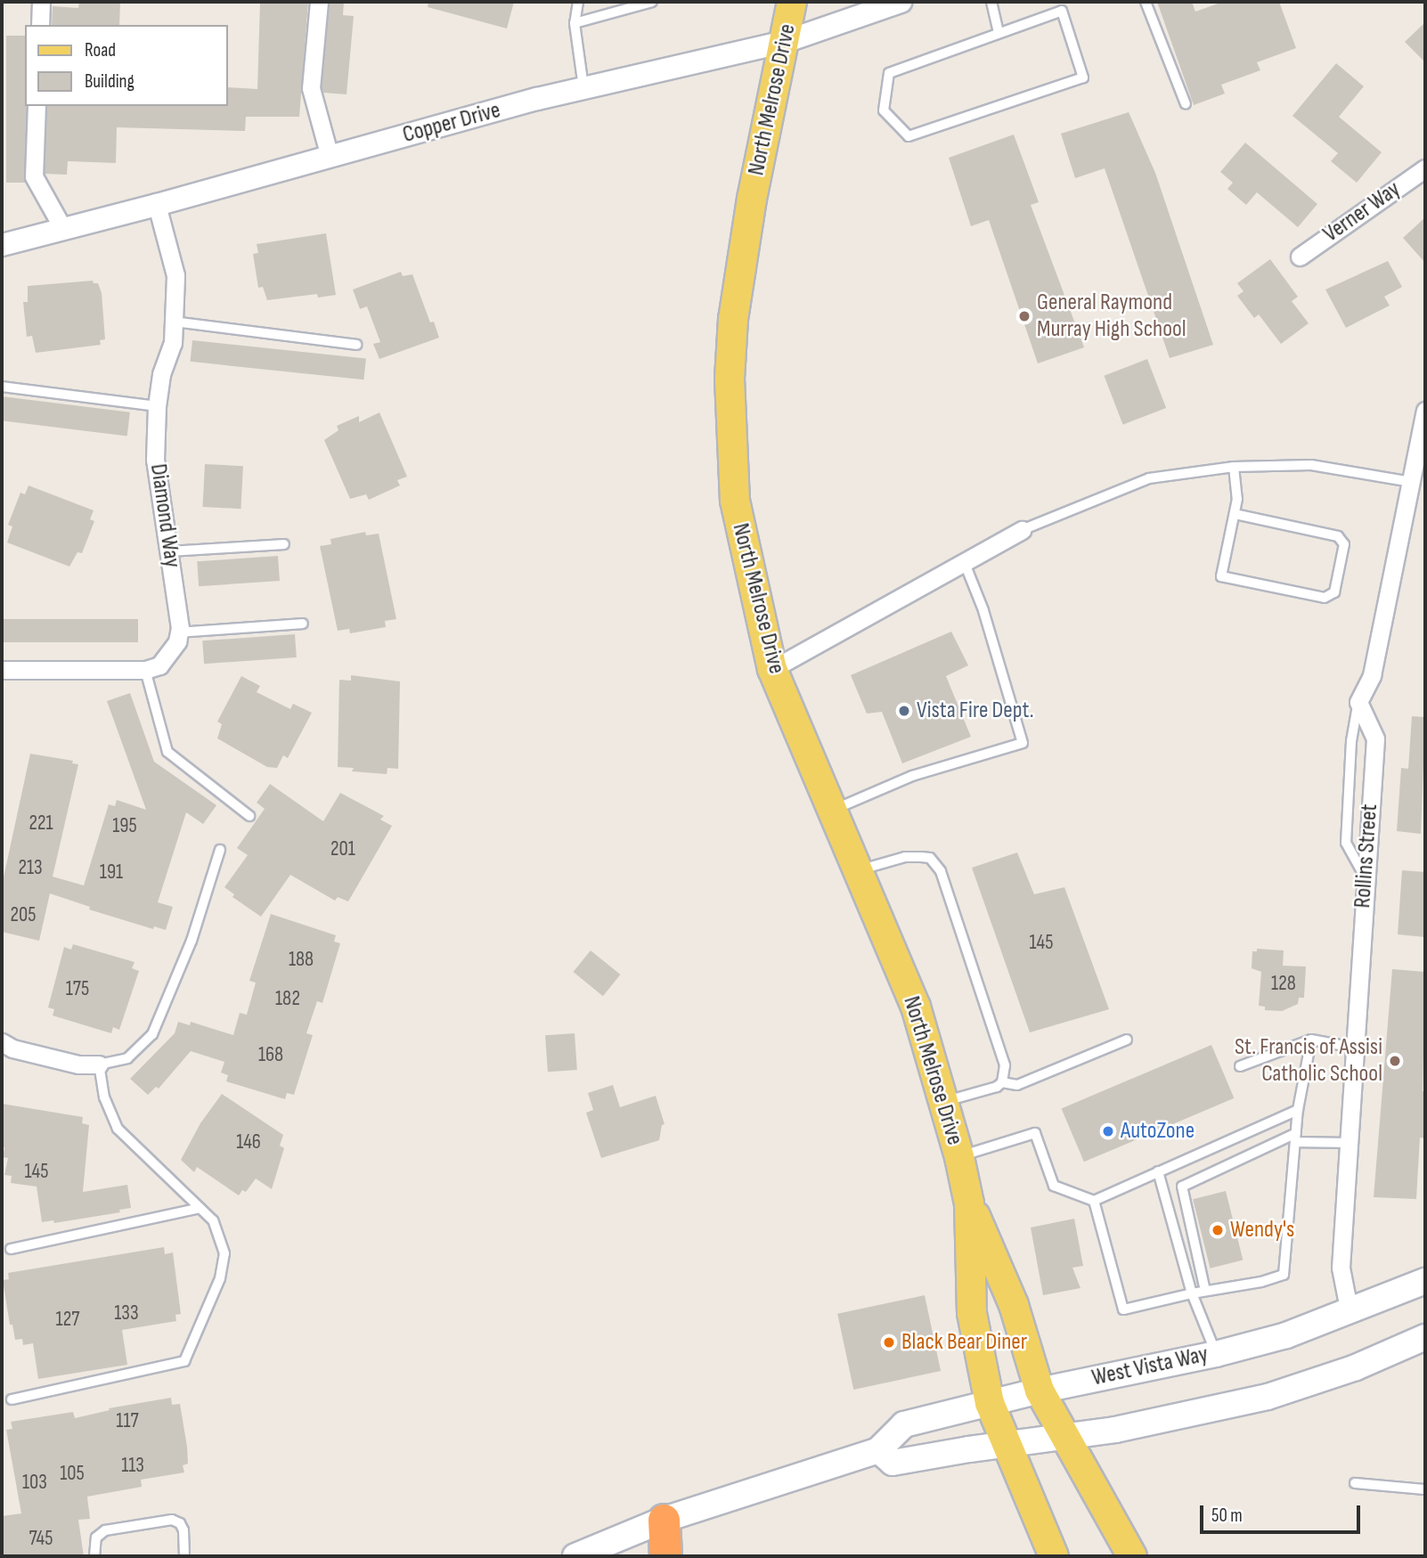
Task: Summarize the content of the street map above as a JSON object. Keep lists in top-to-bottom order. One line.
{"streets":{"main road":["North Melrose Drive","West Vista Way"],"street":["Copper Drive","Verner Way","Diamond Way","Rollins Street"]},"crossings":[["North Melrose Drive","Copper Drive"],["North Melrose Drive","West Vista Way"],["Copper Drive","Diamond Way"],["Rollins Street","West Vista Way"]],"places":["General Raymond Murray High School","Vista Fire Dept.","St. Francis of Assisi Catholic School","AutoZone","Wendy's","Black Bear Diner"],"house_numbers":["221","195","201","213","191","205","145","188","128","175","182","168","146","145","133","127","117","113","105","103","745"],"legend":["Road","Building"],"scale_bar":"50 m"}
